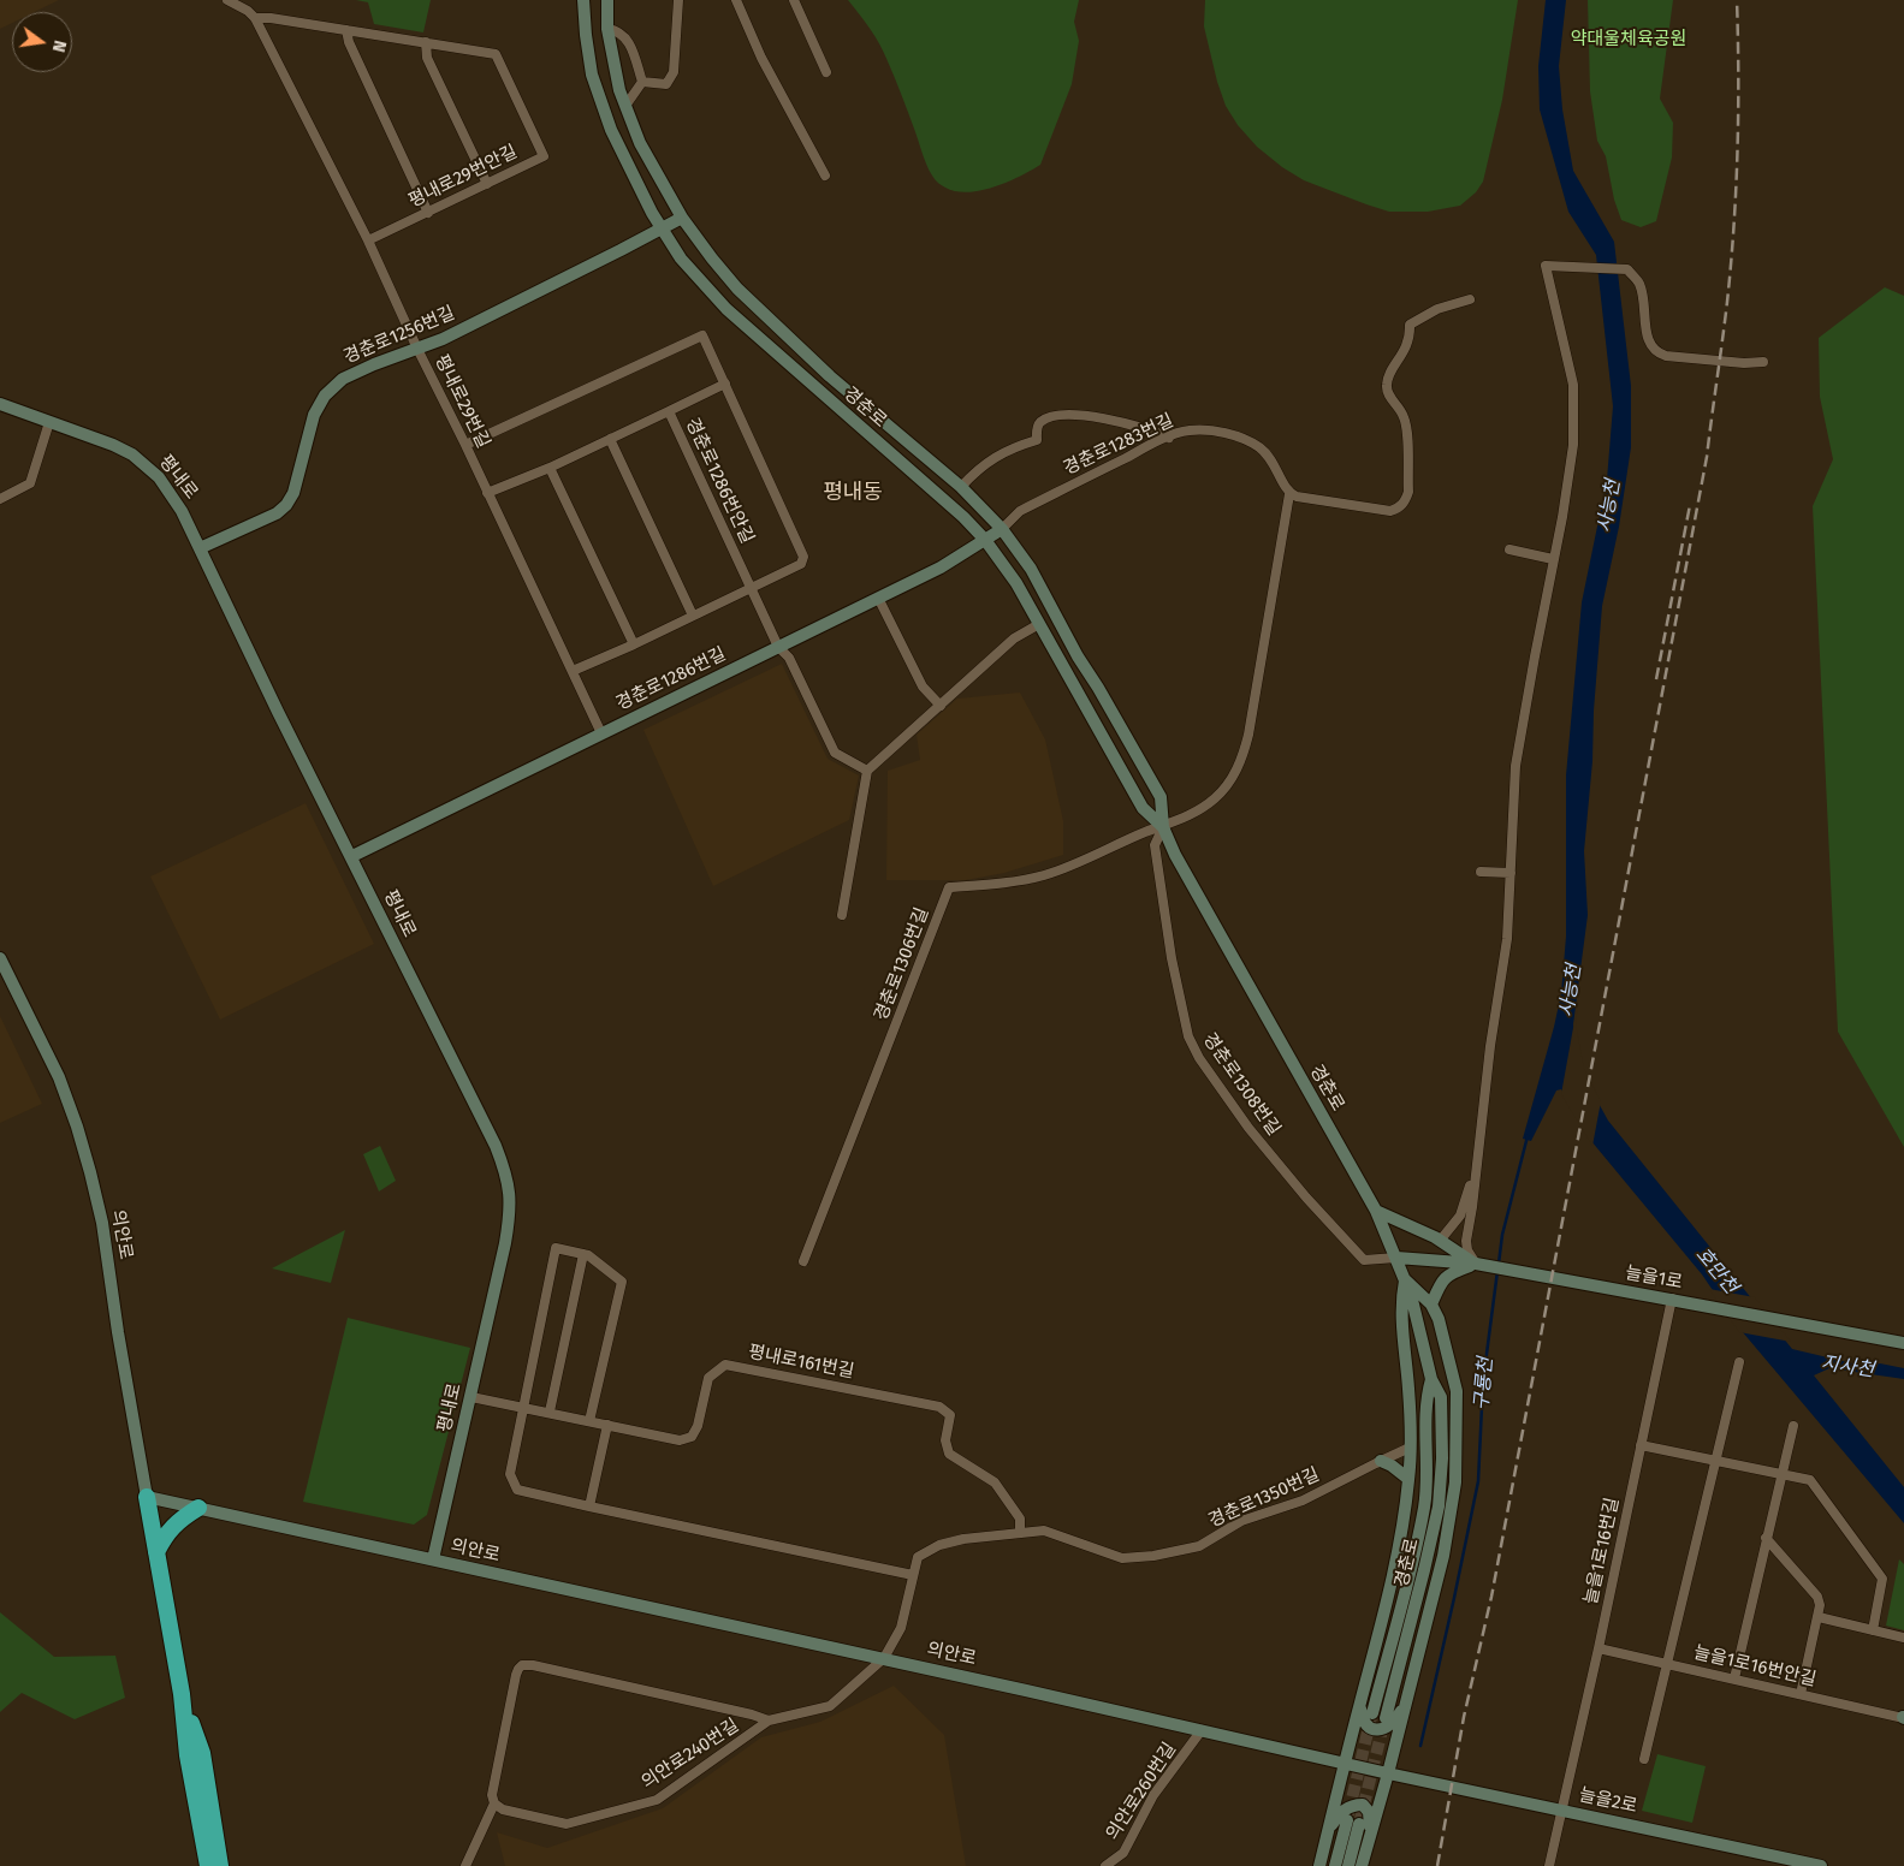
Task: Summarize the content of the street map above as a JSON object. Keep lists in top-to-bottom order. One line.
{"streets":{"street":["평내로29번안길","경춘로1256번길","평내로29번길","경춘로","경춘로1283번길","평내로","경춘로1286번안길","경춘로1286번길","경춘로1306번길","경춘로1308번길","의안로","늘을1로","평내로161번길","경춘로1350번길","늘을1로16번길","늘을1로16번안길","의안로240번길","의안로260번길","늘을2로"]},"crossings":[["평내로29번안길","평내로29번길"],["경춘로1256번길","평내로29번길"],["경춘로1256번길","경춘로"],["경춘로1256번길","평내로"],["평내로29번길","경춘로1286번안길"],["평내로29번길","경춘로1286번길"],["경춘로","경춘로1283번길"],["경춘로","경춘로1286번길"],["경춘로","경춘로1306번길"],["경춘로","경춘로1308번길"],["경춘로","늘을1로"],["경춘로1283번길","경춘로1286번길"],["평내로","경춘로1286번길"],["평내로","의안로"],["평내로","평내로161번길"],["경춘로1286번안길","경춘로1286번길"],["경춘로1306번길","경춘로1308번길"],["경춘로1308번길","늘을1로"],["의안로","경춘로1350번길"],["의안로","의안로240번길"],["의안로","의안로260번길"],["의안로","늘을2로"],["늘을1로","늘을1로16번길"],["평내로161번길","경춘로1350번길"],["경춘로1350번길","의안로240번길"],["늘을1로16번길","늘을1로16번안길"],["늘을1로16번길","늘을2로"]],"districts":["평내동"],"water":["사능천","호만천","지사천","구룡천"],"parks":["약대울체육공원"],"north":"right"}
